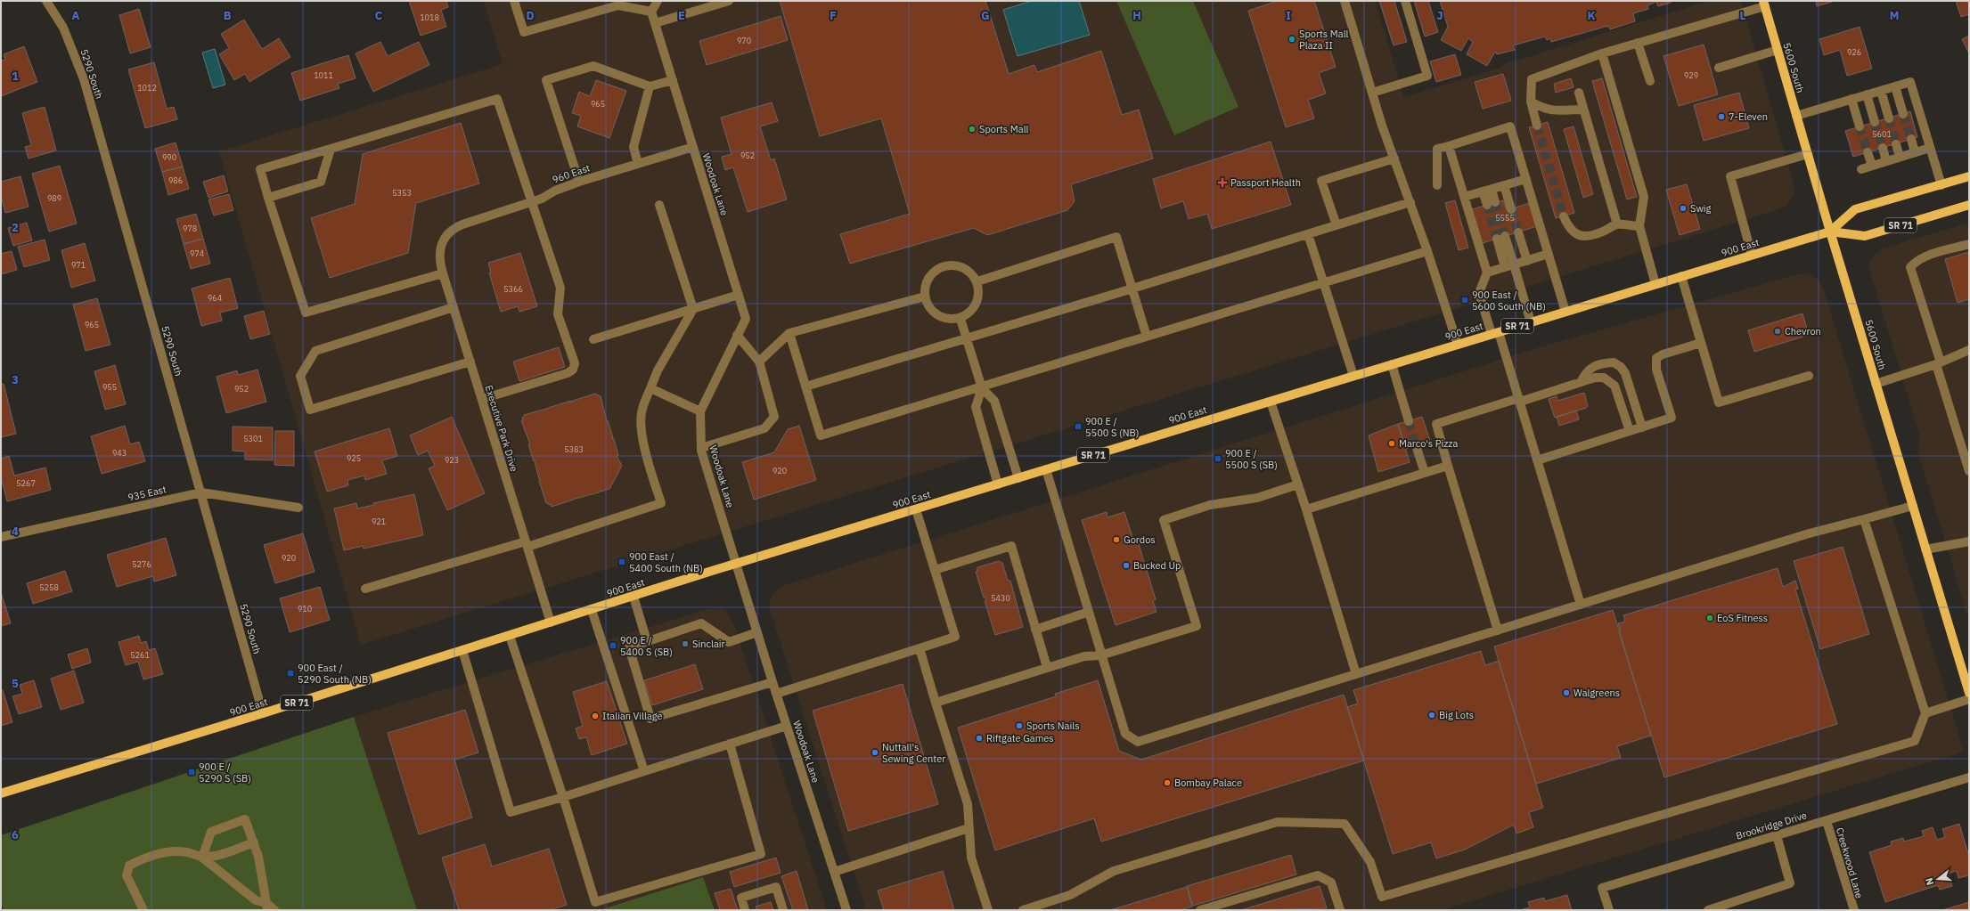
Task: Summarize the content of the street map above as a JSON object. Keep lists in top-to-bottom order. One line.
{"streets":{"main road":["5600 South","SR 71","900 East"],"street":["5290 South","960 East","Woodoak Lane","Executive Park Drive","935 East","Brookridge Drive","Creekwood Lane"]},"crossings":[["5600 South","900 East"],["5290 South","900 East"],["5290 South","935 East"],["960 East","Woodoak Lane"],["960 East","Executive Park Drive"],["Woodoak Lane","900 East"],["900 East","Executive Park Drive"],["Brookridge Drive","Creekwood Lane"]],"places":{"other":["Sports Mall Plaza II","7-Eleven","Sports Mall","Swig","Chevron","Marco's Pizza","Gordos","Bucked Up","EoS Fitness","Sinclair","Walgreens","Big Lots","Italian Village","Sports Nails","Riftgate Games","Nuttall's Sewing Center","Bombay Palace"],"health":["Passport Health"],"transit":["900 East / 5600 South (NB)","900 E / 5500 S (NB)","900 E / 5500 S (SB)","900 East / 5400 South (NB)","900 E / 5400 S (SB)","900 East / 5290 South (NB)","900 E / 5290 S (SB)"]},"house_numbers":["1018","970","926","1011","929","1012","965","5601","952","990","986","5353","989","5555","978","974","971","5366","964","965","955","952","5301","5383","943","925","923","920","5267","921","920","5276","5258","5430","910","5261"],"north":"left","grid":{"columns":["A","B","C","D","E","F","G","H","I","J","K","L","M"],"rows":["1","2","3","4","5","6"]}}
